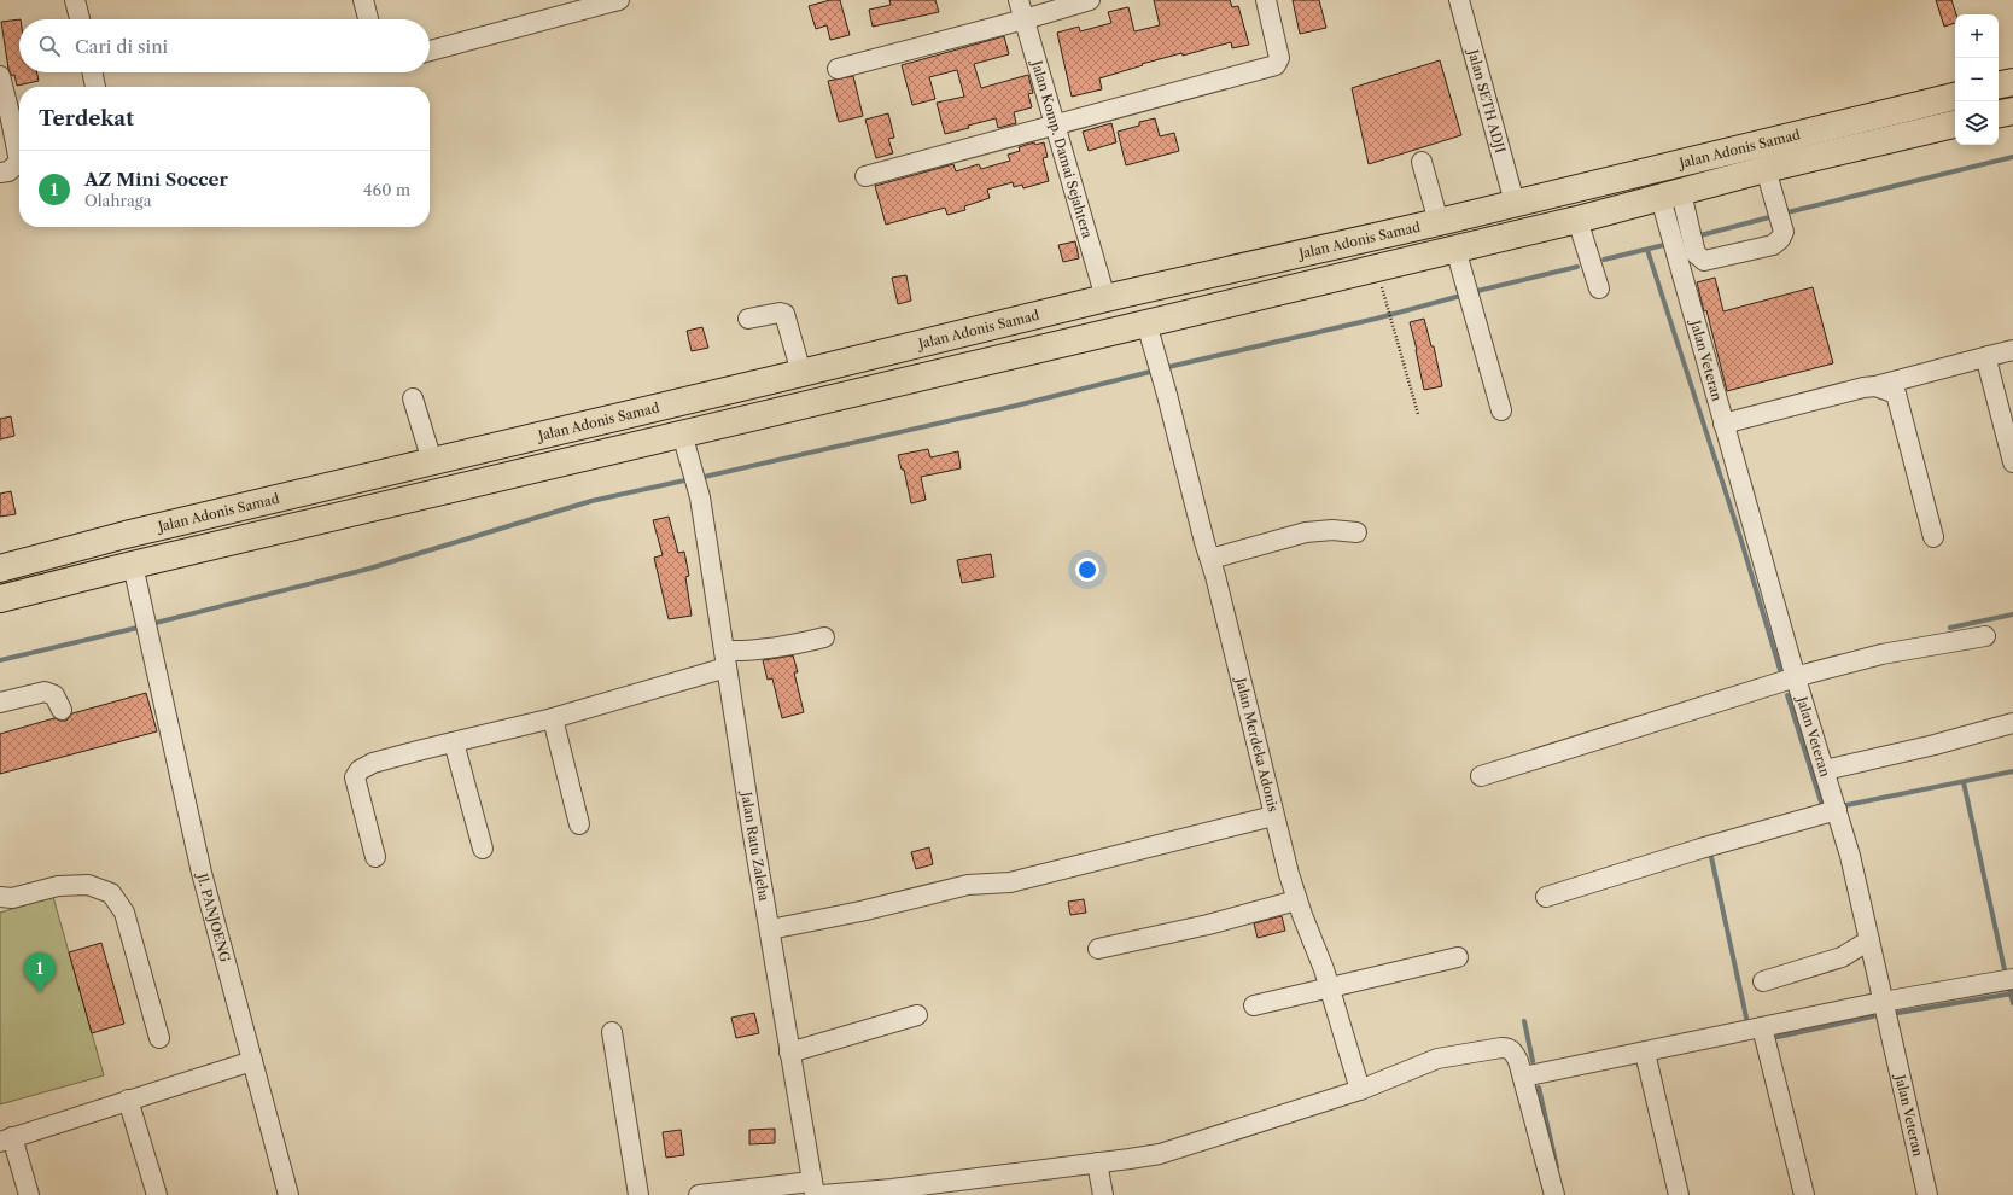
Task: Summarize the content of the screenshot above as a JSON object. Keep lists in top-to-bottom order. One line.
{"streets":{"highway":["Jalan Adonis Samad"],"street":["Jalan SETH ADJI","Jalan Komp. Damai Sejahtera","Jalan Veteran","Jalan Merdeka Adonis","Jalan Ratu Zaleha","Jl. PANJOENG"]},"crossings":[["Jalan SETH ADJI","Jalan Adonis Samad"],["Jalan Komp. Damai Sejahtera","Jalan Adonis Samad"]],"page":{"map_buttons":["+","−"],"search":"Cari di sini","heading":"Terdekat","list":[{"mark":"1","name":"AZ Mini Soccer","note":"Olahraga","value":"460 m"}],"pins":"1"}}
